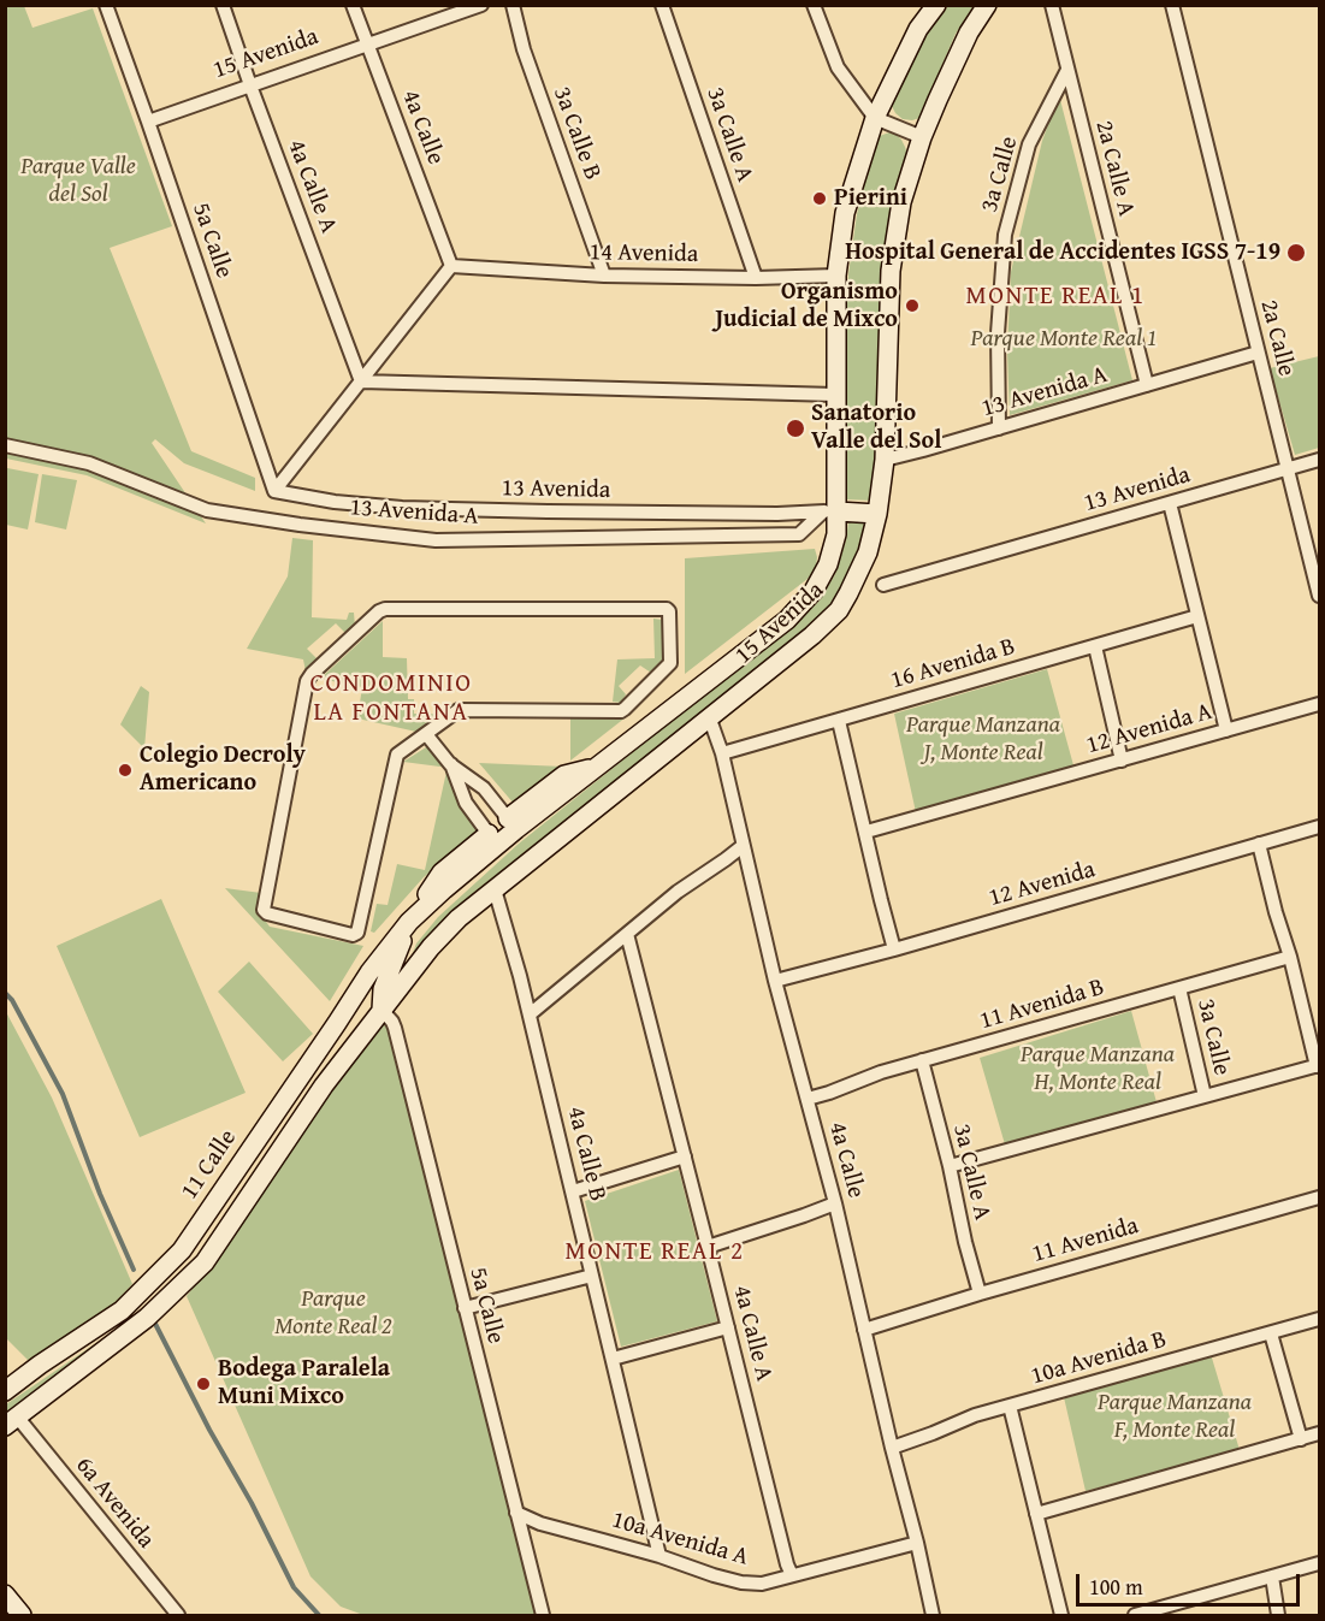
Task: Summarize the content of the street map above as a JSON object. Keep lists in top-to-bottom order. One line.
{"streets":{"main road":["15 Avenida","11 Calle"],"street":["4a Calle","3a Calle B","3a Calle A","2a Calle A","3a Calle","4a Calle A","5a Calle","14 Avenida","2a Calle","13 Avenida A","13 Avenida","16 Avenida B","12 Avenida A","12 Avenida","11 Avenida B","4a Calle B","11 Avenida","10a Avenida B","6a Avenida","10a Avenida A"]},"crossings":[["15 Avenida","4a Calle"],["15 Avenida","4a Calle A"],["15 Avenida","5a Calle"],["15 Avenida","14 Avenida"],["15 Avenida","13 Avenida A"],["15 Avenida","13 Avenida"],["15 Avenida","4a Calle B"],["15 Avenida","11 Calle"],["4a Calle","14 Avenida"],["4a Calle","16 Avenida B"],["4a Calle","12 Avenida"],["4a Calle","11 Avenida B"],["4a Calle","11 Avenida"],["4a Calle","10a Avenida B"],["4a Calle","10a Avenida A"],["3a Calle B","14 Avenida"],["3a Calle A","14 Avenida"],["3a Calle A","11 Avenida B"],["3a Calle A","11 Avenida"],["2a Calle A","3a Calle"],["2a Calle A","13 Avenida A"],["3a Calle","13 Avenida A"],["3a Calle","11 Avenida B"],["4a Calle A","10a Avenida A"],["5a Calle","13 Avenida"],["5a Calle","10a Avenida A"],["2a Calle","13 Avenida A"],["2a Calle","13 Avenida"],["13 Avenida A","13 Avenida"],["4a Calle B","10a Avenida A"]],"districts":["MONTE REAL 1","CONDOMINIO LA FONTANA","MONTE REAL 2"],"parks":["Parque Valle del Sol","Parque Monte Real 1","Parque Manzana J, Monte Real","Parque Manzana H, Monte Real","Parque Monte Real 2","Parque Manzana F, Monte Real"],"places":["Pierini","Hospital General de Accidentes IGSS 7-19","Organismo Judicial de Mixco","Sanatorio Valle del Sol","Colegio Decroly Americano","Bodega Paralela Muni Mixco"],"scale_bar":"100 m"}
